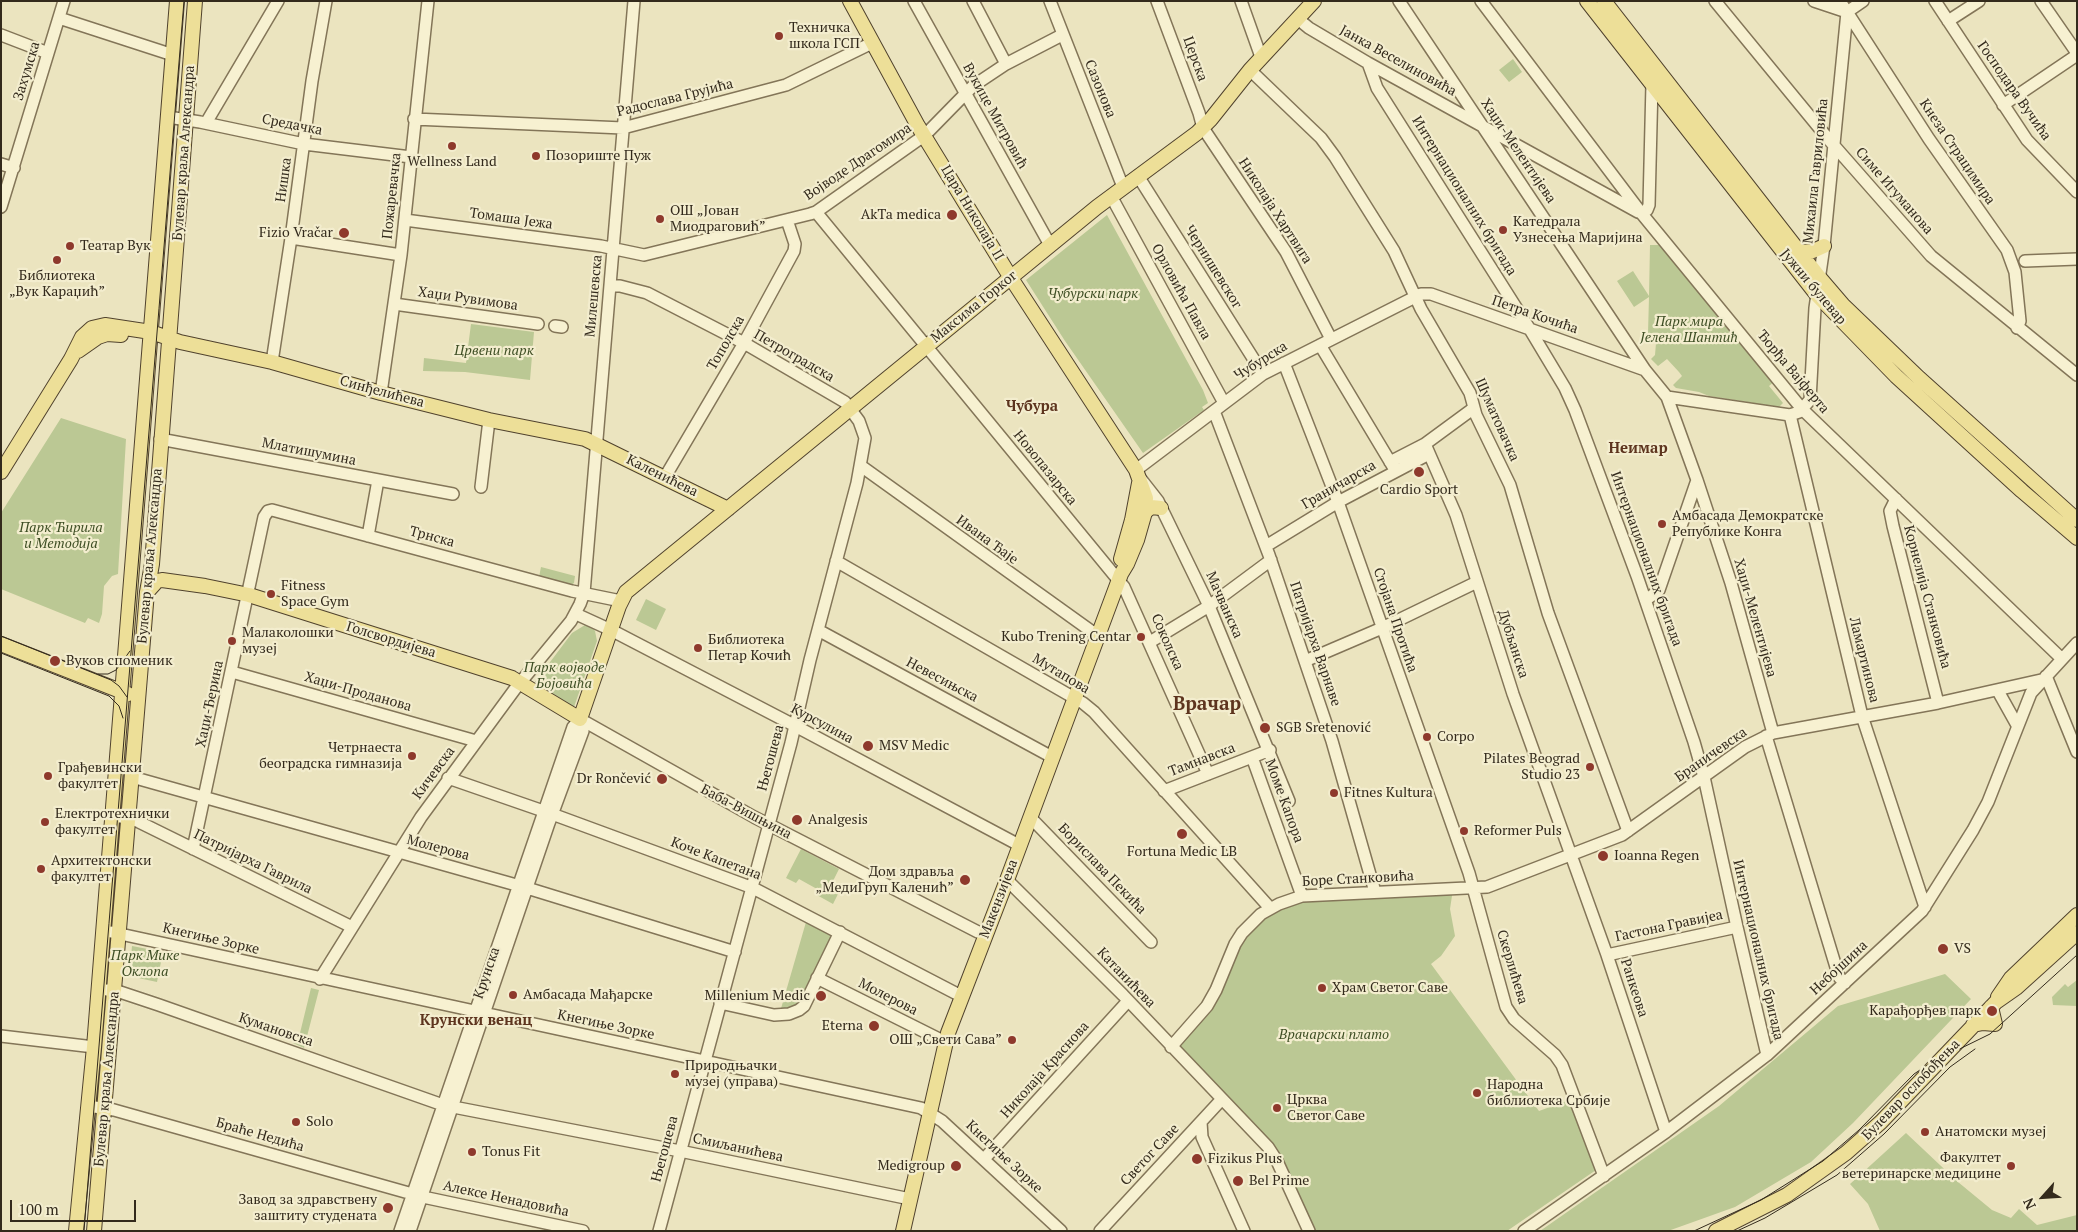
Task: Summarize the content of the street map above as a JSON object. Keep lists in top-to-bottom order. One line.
{"streets":{"main road":["Булевар краља Александра","Цара Николаја II","Јужни булевар","Максима Горког","Синђелићева","Каленићева","Голсвордијева","Баба-Вишњина","Макензијева","Крунска","Булевар ослобођења"],"street":["Церска","Јанка Веселиновића","Захумска","Сазонова","Господара Вучића","Радослава Грујића","Вукице Митровић","Средачка","Хаџи-Мелентијева","Кнеза Страцимира","Војводе Драгомира","Михаила Гавриловића","Нишка","Симе Игуманова","Пожаревачка","Интернационалних бригада","Николаја Хартвига","Томаша Јежа","Чернишевског","Орловића Павла","Милешевска","Хаџи Рувимова","Петра Кочића","Тополска","Петроградска","Чубурска","Ђорђа Вајферта","Шуматовачка","Млатишумина","Новопазарска","Граничарска","Трнска","Ивана Ђаје","Корнелија Станковића","Мачванска","Стојана Протића","Соколска","Патријарха Варнаве","Дубљанска","Ламартинова","Мутапова","Невесињска","Хаџи-Проданова","Хаџи-Ђерина","Курсулина","Браничевска","Његошева","Тамнавска","Кичевска","Моме Капора","Молерова","Коче Капетана","Патријарха Гаврила","Борислава Пекића","Боре Станковића","Гастона Гравијеа","Кнегиње Зорке","Скерлићева","Небојшина","Катанићева","Ранкеова","Кумановска","Николаја Краснова","Браће Недића","Смиљанићева","Светог Саве","Алексе Ненадовића"]},"crossings":[["Церска","Николаја Хартвига"],["Церска","Максима Горког"],["Јанка Веселиновића","Хаџи-Мелентијева"],["Јанка Веселиновића","Интернационалних бригада"],["Јанка Веселиновића","Максима Горког"],["Јанка Веселиновића","Ђорђа Вајферта"],["Сазонова","Војводе Драгомира"],["Сазонова","Максима Горког"],["Радослава Грујића","Пожаревачка"],["Радослава Грујића","Цара Николаја II"],["Радослава Грујића","Милешевска"],["Вукице Митровић","Војводе Драгомира"],["Вукице Митровић","Максима Горког"],["Средачка","Булевар краља Александра"],["Средачка","Нишка"],["Средачка","Пожаревачка"],["Хаџи-Мелентијева","Петра Кочића"],["Хаџи-Мелентијева","Браничевска"],["Хаџи-Мелентијева","Небојшина"],["Кнеза Страцимира","Михаила Гавриловића"],["Кнеза Страцимира","Симе Игуманова"],["Булевар краља Александра","Синђелићева"],["Булевар краља Александра","Млатишумина"],["Булевар краља Александра","Голсвордијева"],["Булевар краља Александра","Молерова"],["Булевар краља Александра","Патријарха Гаврила"],["Булевар краља Александра","Кнегиње Зорке"],["Булевар краља Александра","Кумановска"],["Булевар краља Александра","Браће Недића"],["Војводе Драгомира","Цара Николаја II"],["Војводе Драгомира","Томаша Јежа"],["Војводе Драгомира","Милешевска"],["Војводе Драгомира","Тополска"],["Војводе Драгомира","Новопазарска"],["Михаила Гавриловића","Симе Игуманова"],["Михаила Гавриловића","Јужни булевар"],["Михаила Гавриловића","Ђорђа Вајферта"],["Нишка","Синђелићева"],["Пожаревачка","Томаша Јежа"],["Пожаревачка","Хаџи Рувимова"],["Пожаревачка","Синђелићева"],["Интернационалних бригада","Петра Кочића"],["Интернационалних бригада","Браничевска"],["Интернационалних бригада","Гастона Гравијеа"],["Интернационалних бригада","Небојшина"],["Николаја Хартвига","Максима Горког"],["Николаја Хартвига","Чубурска"],["Цара Николаја II","Максима Горког"],["Цара Николаја II","Чубурска"],["Цара Николаја II","Мачванска"],["Цара Николаја II","Макензијева"],["Томаша Јежа","Милешевска"],["Чернишевског","Максима Горког"],["Чернишевског","Чубурска"],["Орловића Павла","Максима Горког"],["Орловића Павла","Чубурска"],["Милешевска","Петроградска"],["Милешевска","Синђелићева"],["Милешевска","Каленићева"],["Милешевска","Трнска"],["Милешевска","Кичевска"],["Максима Горког","Петроградска"],["Максима Горког","Шуматовачка"],["Максима Горког","Новопазарска"],["Максима Горког","Каленићева"],["Максима Горког","Трнска"],["Максима Горког","Његошева"],["Максима Горког","Крунска"],["Петра Кочића","Чубурска"],["Петра Кочића","Шуматовачка"],["Тополска","Петроградска"],["Тополска","Каленићева"],["Петроградска","Његошева"],["Чубурска","Шуматовачка"],["Чубурска","Мачванска"],["Чубурска","Стојана Протића"],["Чубурска","Патријарха Варнаве"],["Чубурска","Макензијева"],["Ђорђа Вајферта","Корнелија Станковића"],["Ђорђа Вајферта","Небојшина"],["Синђелићева","Каленићева"],["Шуматовачка","Граничарска"],["Шуматовачка","Браничевска"],["Новопазарска","Соколска"],["Новопазарска","Макензијева"],["Граничарска","Стојана Протића"],["Граничарска","Патријарха Варнаве"],["Граничарска","Дубљанска"],["Трнска","Хаџи-Ђерина"],["Трнска","Кичевска"],["Трнска","Крунска"],["Ивана Ђаје","Његошева"],["Ивана Ђаје","Макензијева"],["Корнелија Станковића","Браничевска"],["Мачванска","Моме Капора"],["Мачванска","Макензијева"],["Стојана Протића","Браничевска"],["Стојана Протића","Боре Станковића"],["Стојана Протића","Скерлићева"],["Голсвордијева","Хаџи-Ђерина"],["Голсвордијева","Кичевска"],["Голсвордијева","Баба-Вишњина"],["Соколска","Тамнавска"],["Соколска","Макензијева"],["Патријарха Варнаве","Боре Станковића"],["Дубљанска","Браничевска"],["Дубљанска","Ранкеова"],["Ламартинова","Браничевска"],["Ламартинова","Небојшина"],["Мутапова","Његошева"],["Мутапова","Тамнавска"],["Мутапова","Боре Станковића"],["Мутапова","Макензијева"],["Невесињска","Његошева"],["Невесињска","Макензијева"],["Хаџи-Проданова","Хаџи-Ђерина"],["Хаџи-Проданова","Кичевска"],["Хаџи-Ђерина","Молерова"],["Хаџи-Ђерина","Патријарха Гаврила"],["Курсулина","Његошева"],["Курсулина","Кичевска"],["Курсулина","Макензијева"],["Курсулина","Крунска"],["Браничевска","Боре Станковића"],["Браничевска","Скерлићева"],["Браничевска","Небојшина"],["Браничевска","Ранкеова"],["Његошева","Баба-Вишњина"],["Његошева","Молерова"],["Његошева","Коче Капетана"],["Његошева","Кнегиње Зорке"],["Његошева","Смиљанићева"],["Тамнавска","Моме Капора"],["Кичевска","Баба-Вишњина"],["Кичевска","Молерова"],["Кичевска","Коче Капетана"],["Кичевска","Патријарха Гаврила"],["Кичевска","Кнегиње Зорке"],["Моме Капора","Боре Станковића"],["Баба-Вишњина","Крунска"],["Молерова","Макензијева"],["Молерова","Крунска"],["Коче Капетана","Макензијева"],["Коче Капетана","Крунска"],["Борислава Пекића","Макензијева"],["Боре Станковића","Скерлићева"],["Боре Станковића","Катанићева"],["Макензијева","Кнегиње Зорке"],["Макензијева","Катанићева"],["Макензијева","Смиљанићева"],["Гастона Гравијеа","Ранкеова"],["Кнегиње Зорке","Крунска"],["Кнегиње Зорке","Николаја Краснова"],["Скерлићева","Небојшина"],["Небојшина","Ранкеова"],["Крунска","Кумановска"],["Крунска","Браће Недића"],["Крунска","Смиљанићева"],["Крунска","Алексе Ненадовића"],["Катанићева","Николаја Краснова"],["Катанићева","Светог Саве"],["Кумановска","Смиљанићева"],["Браће Недића","Алексе Ненадовића"]],"districts":["Чубура","Неимар","Врачар","Крунски венац"],"parks":["Чубурски парк","Парк мира Јелена Шантић","Црвени парк","Парк Ћирила и Методија","Парк војводе Бојовића","Парк Мике Оклопа","Врачарски плато"],"places":["Техничка школа ГСП","Wellness Land","Позориште Пуж","AkTa medica","ОШ „Јован Миодраговић”","Катедрала Узнесења Маријина","Fizio Vračar","Театар Вук","Библиотека „Вук Караџић”","Cardio Sport","Амбасада Демократске Републике Конга","Fitness Space Gym","Kubo Trening Centar","Малаколошки музеј","Библиотека Петар Кочић","Вуков споменик","SGB Sretenović","Corpo","MSV Medic","Четрнаеста београдска гимназија","Pilates Beograd Studio 23","Грађевински факултет","Dr Rončević","Fitnes Kultura","Analgesis","Електротехнички факултет","Reformer Puls","Fortuna Medic LB","Ioanna Regen","Архитектонски факултет","Дом здравља „МедиГруп Каленић”","VS","Храм Светог Саве","Амбасада Мађарске","Millenium Medic","Карађорђев парк","Eterna","ОШ „Свети Сава”","Природњачки музеј (управа)","Народна библиотека Србије","Црква Светог Саве","Solo","Анатомски музеј","Tonus Fit","Fizikus Plus","Medigroup","Факултет ветеринарске медицине","Bel Prime","Завод за здравствену заштиту студената"],"scale_bar":"100 m","north":"bottom left"}
